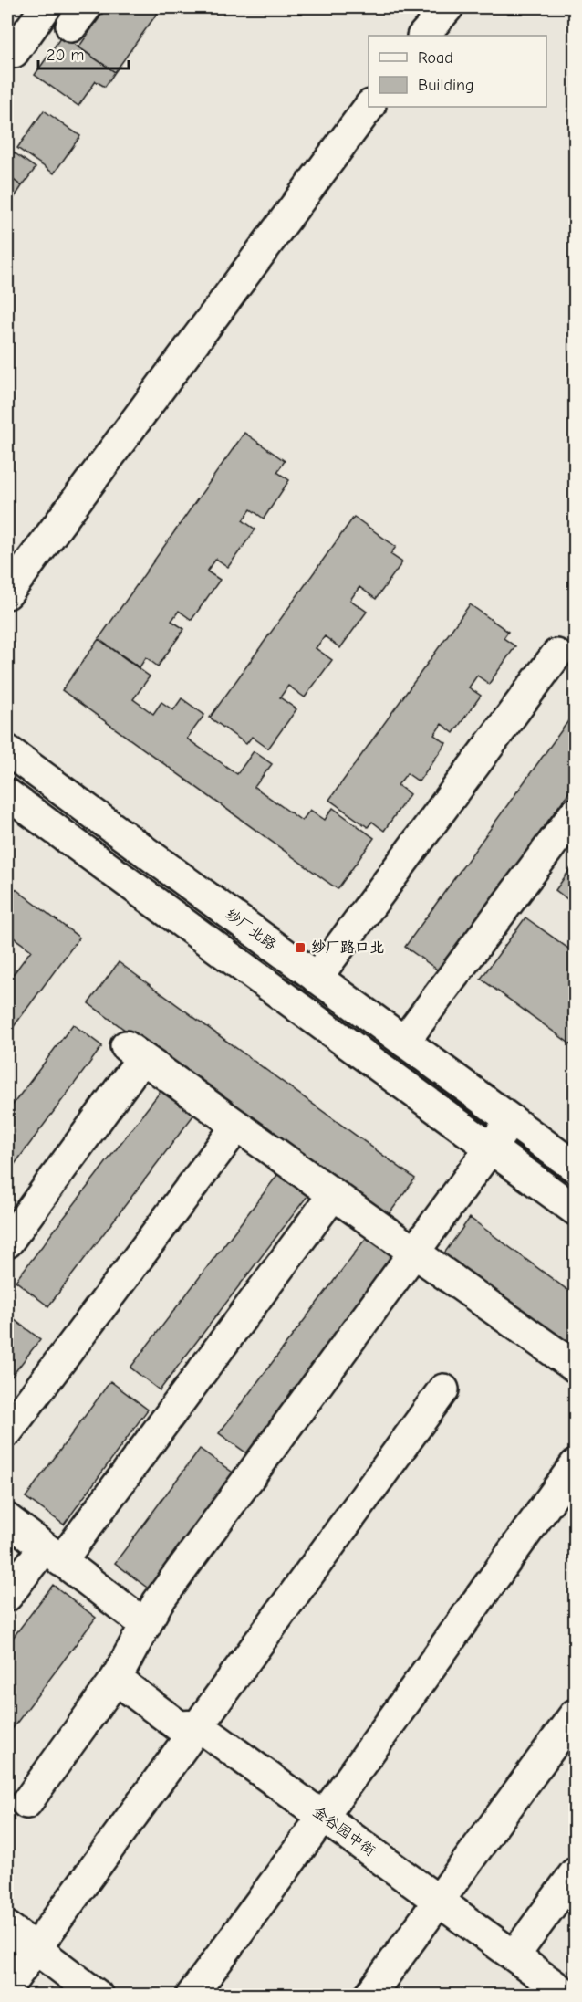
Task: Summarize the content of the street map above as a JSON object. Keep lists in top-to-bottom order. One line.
{"streets":{"main road":["纱厂北路","金谷园中街"]},"places":{"transit":["纱厂路口北"]},"legend":["Road","Building"],"scale_bar":"20 m"}
